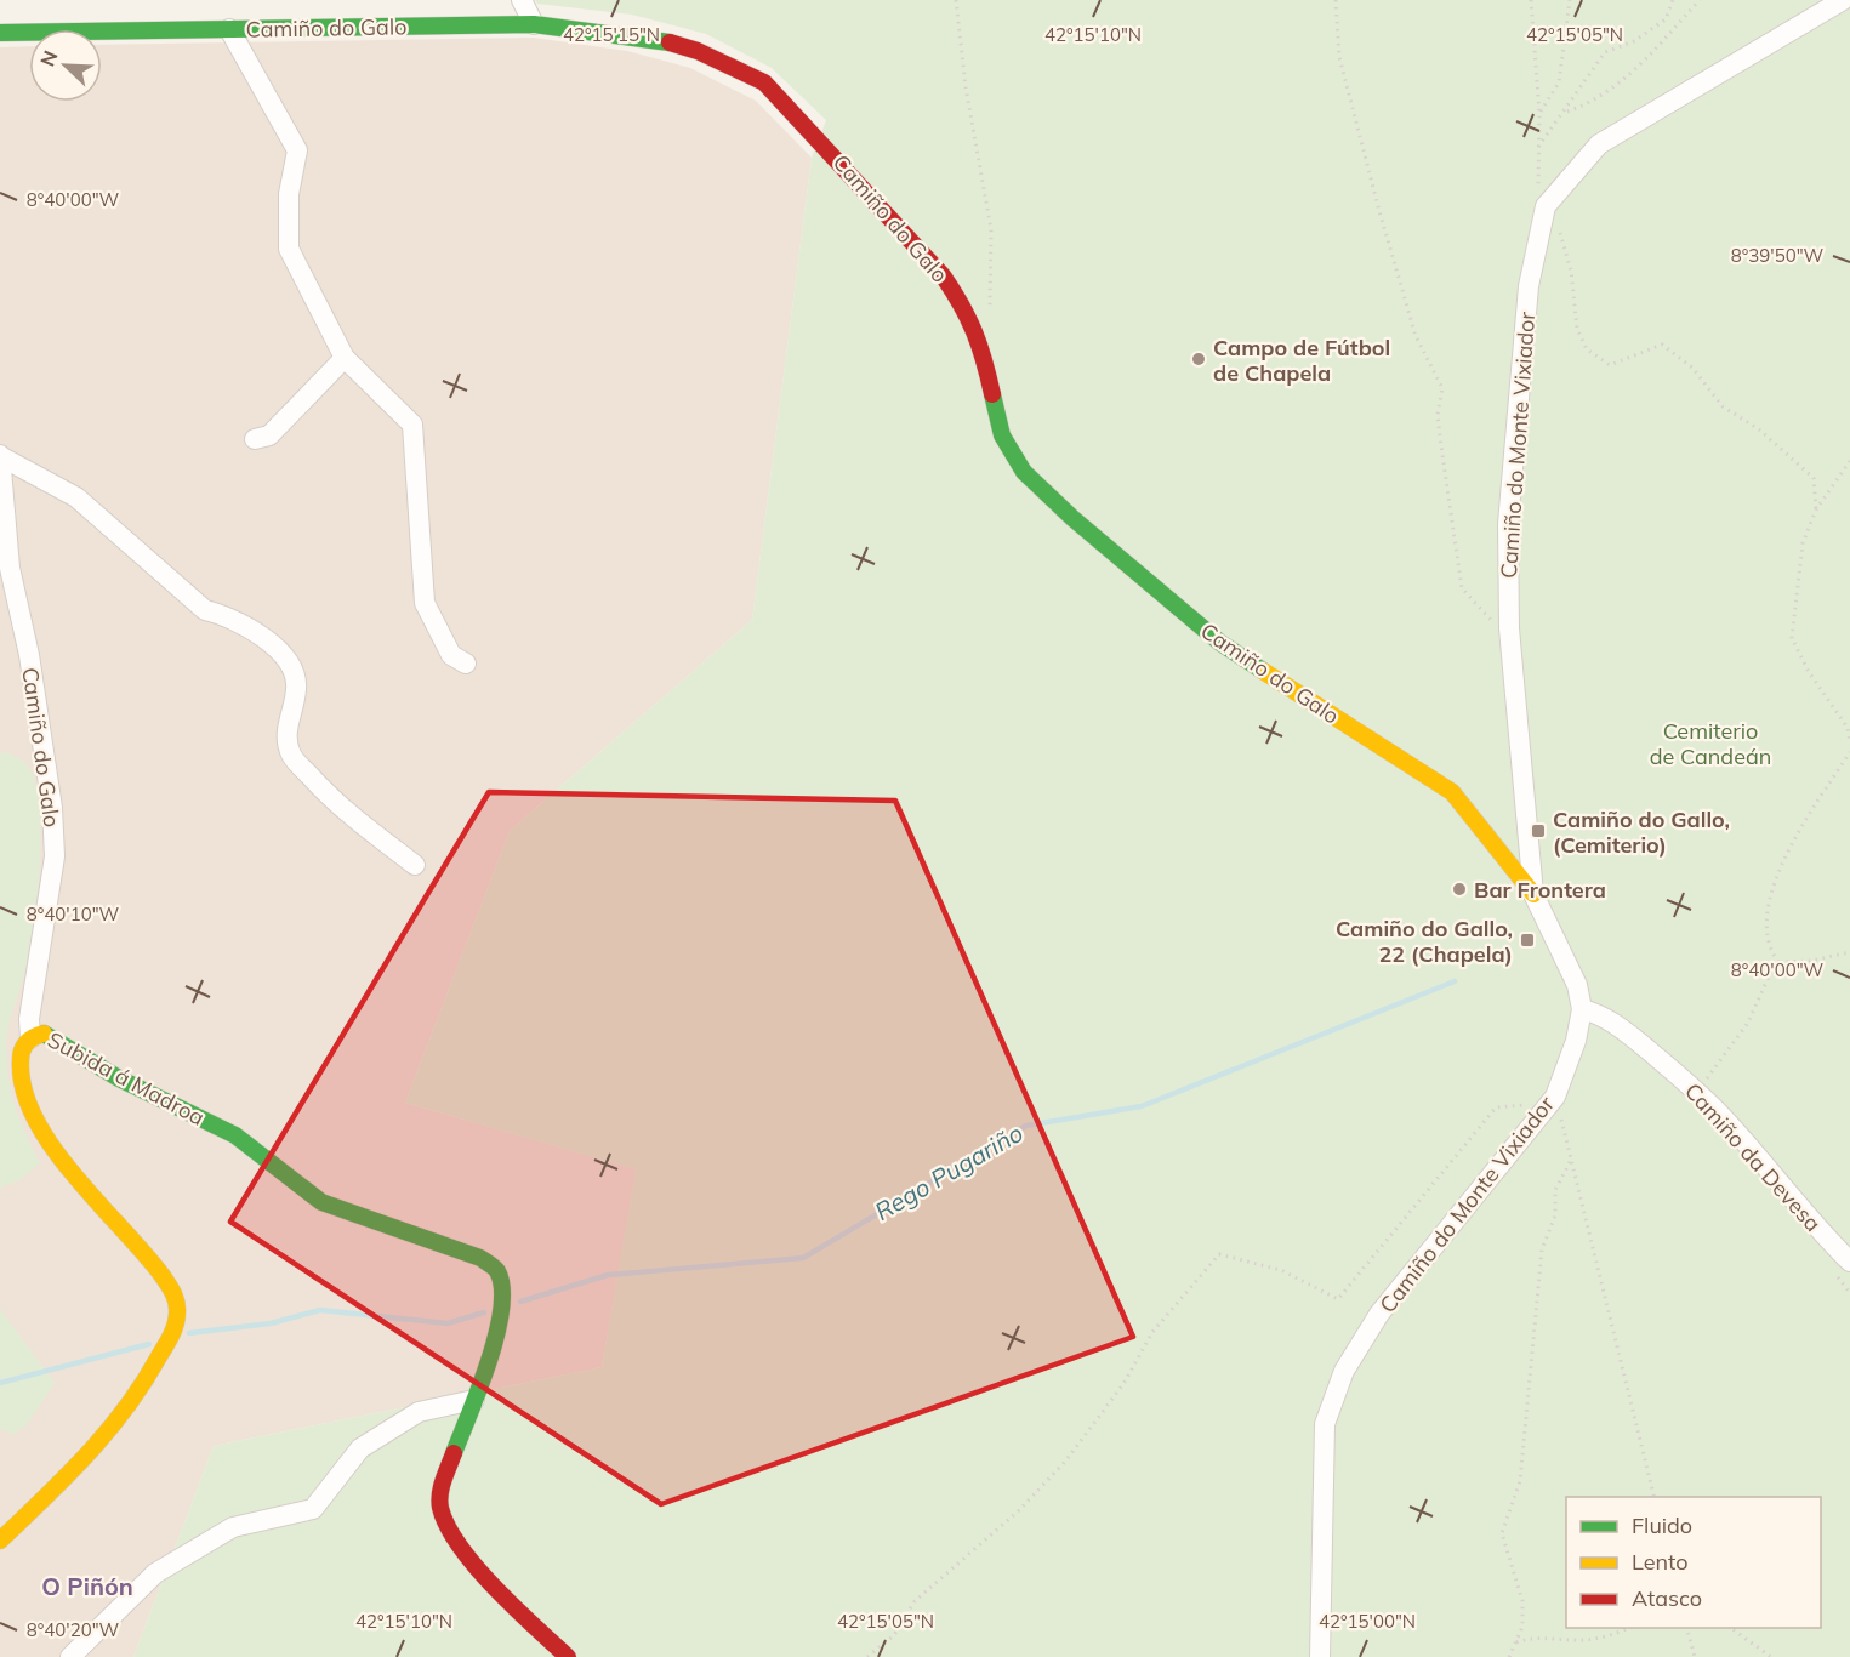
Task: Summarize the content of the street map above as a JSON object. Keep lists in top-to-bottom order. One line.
{"streets":{"street":["Camiño do Galo","Camiño do Monte Vixiador","Subida á Madroa","Camiño da Devesa"]},"crossings":[["Camiño do Galo","Camiño do Monte Vixiador"],["Camiño do Galo","Subida á Madroa"],["Camiño do Monte Vixiador","Camiño da Devesa"]],"districts":["O Piñón"],"water":["Rego Pugariño"],"parks":["Cemiterio de Candeán"],"places":{"other":["Campo de Fútbol de Chapela","Bar Frontera"],"transit":["Camiño do Gallo, (Cemiterio)","Camiño do Gallo, 22 (Chapela)"]},"legend":["Fluido","Lento","Atasco"],"north":"top left","coordinates":["42°15'10\"N","42°15'05\"N","42°15'15\"N","8°40'00\"W","8°39'50\"W","8°40'10\"W","42°15'00\"N","8°40'20\"W"]}
